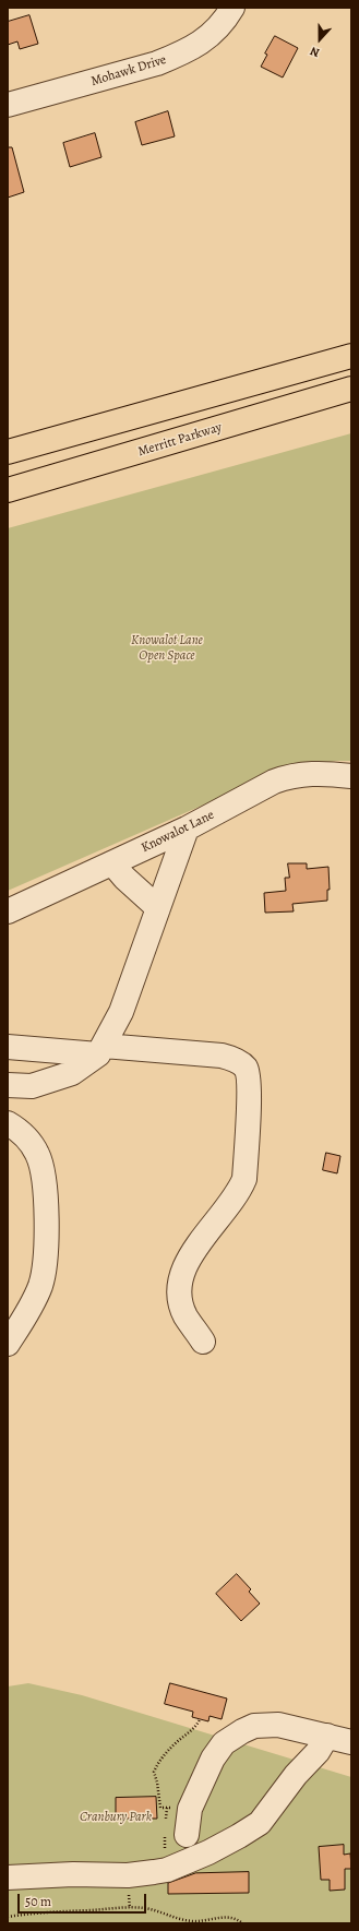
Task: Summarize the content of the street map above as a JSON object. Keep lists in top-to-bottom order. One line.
{"streets":{"highway":["Merritt Parkway"],"street":["Mohawk Drive","Knowalot Lane"]},"parks":["Knowalot Lane Open Space","Cranbury Park"],"scale_bar":"50 m","north":"bottom"}
